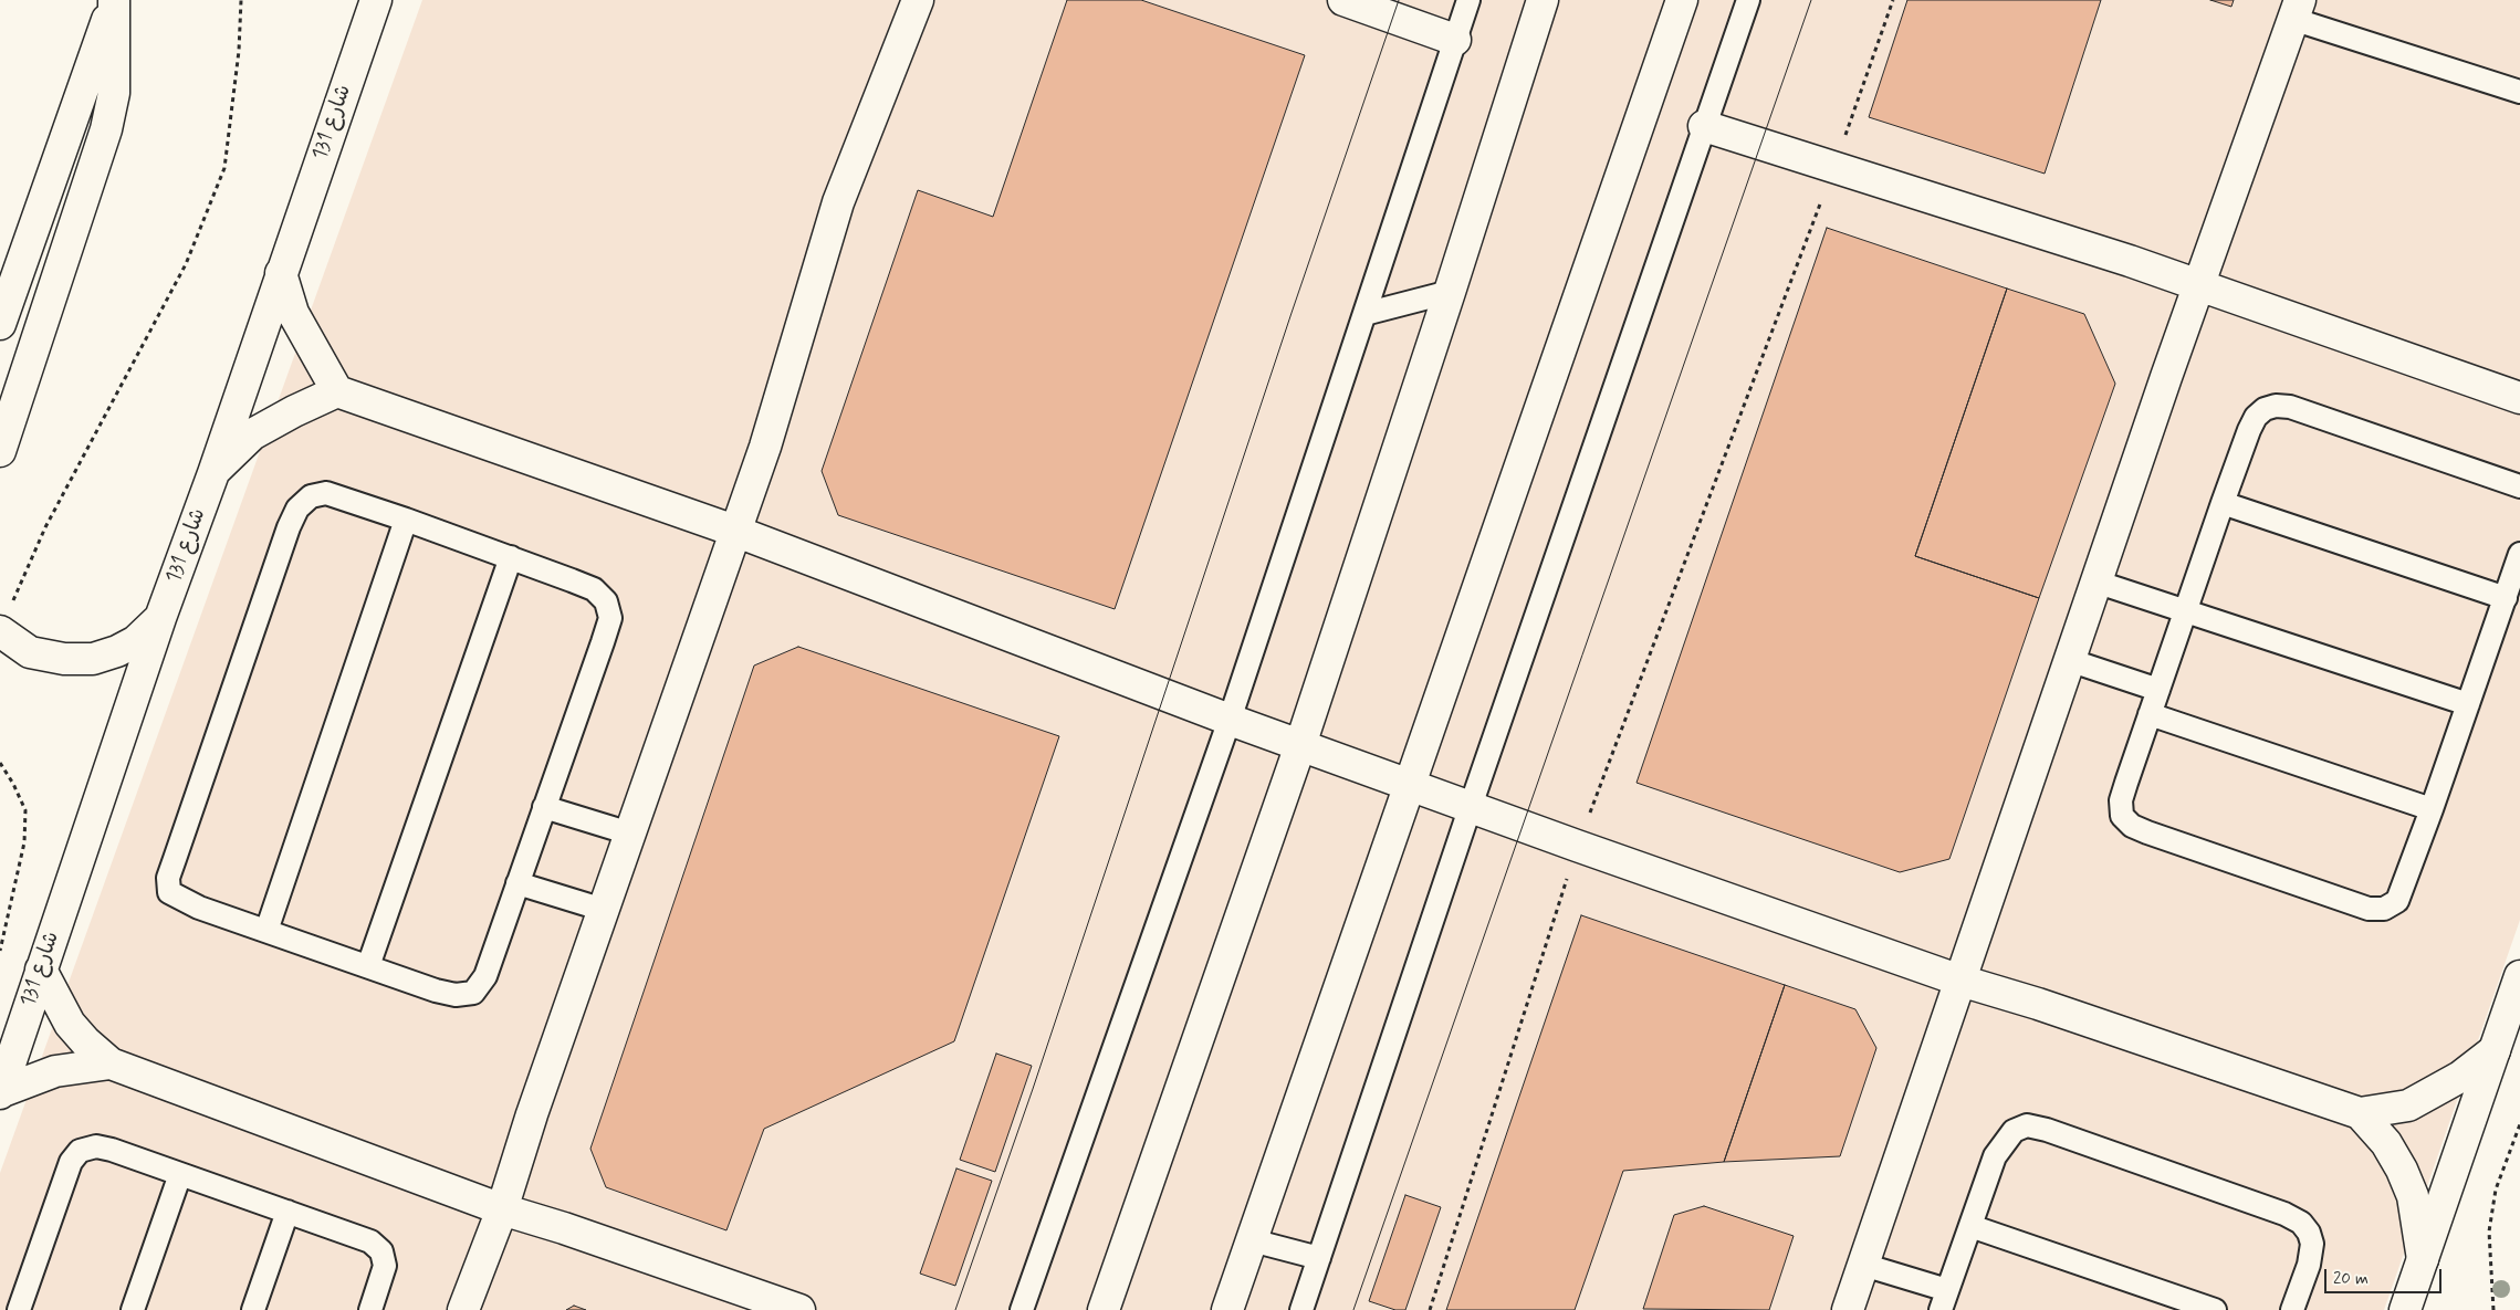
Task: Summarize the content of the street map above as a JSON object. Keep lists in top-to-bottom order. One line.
{"streets":{"street":["شارع 131"]},"scale_bar":"20 m"}
